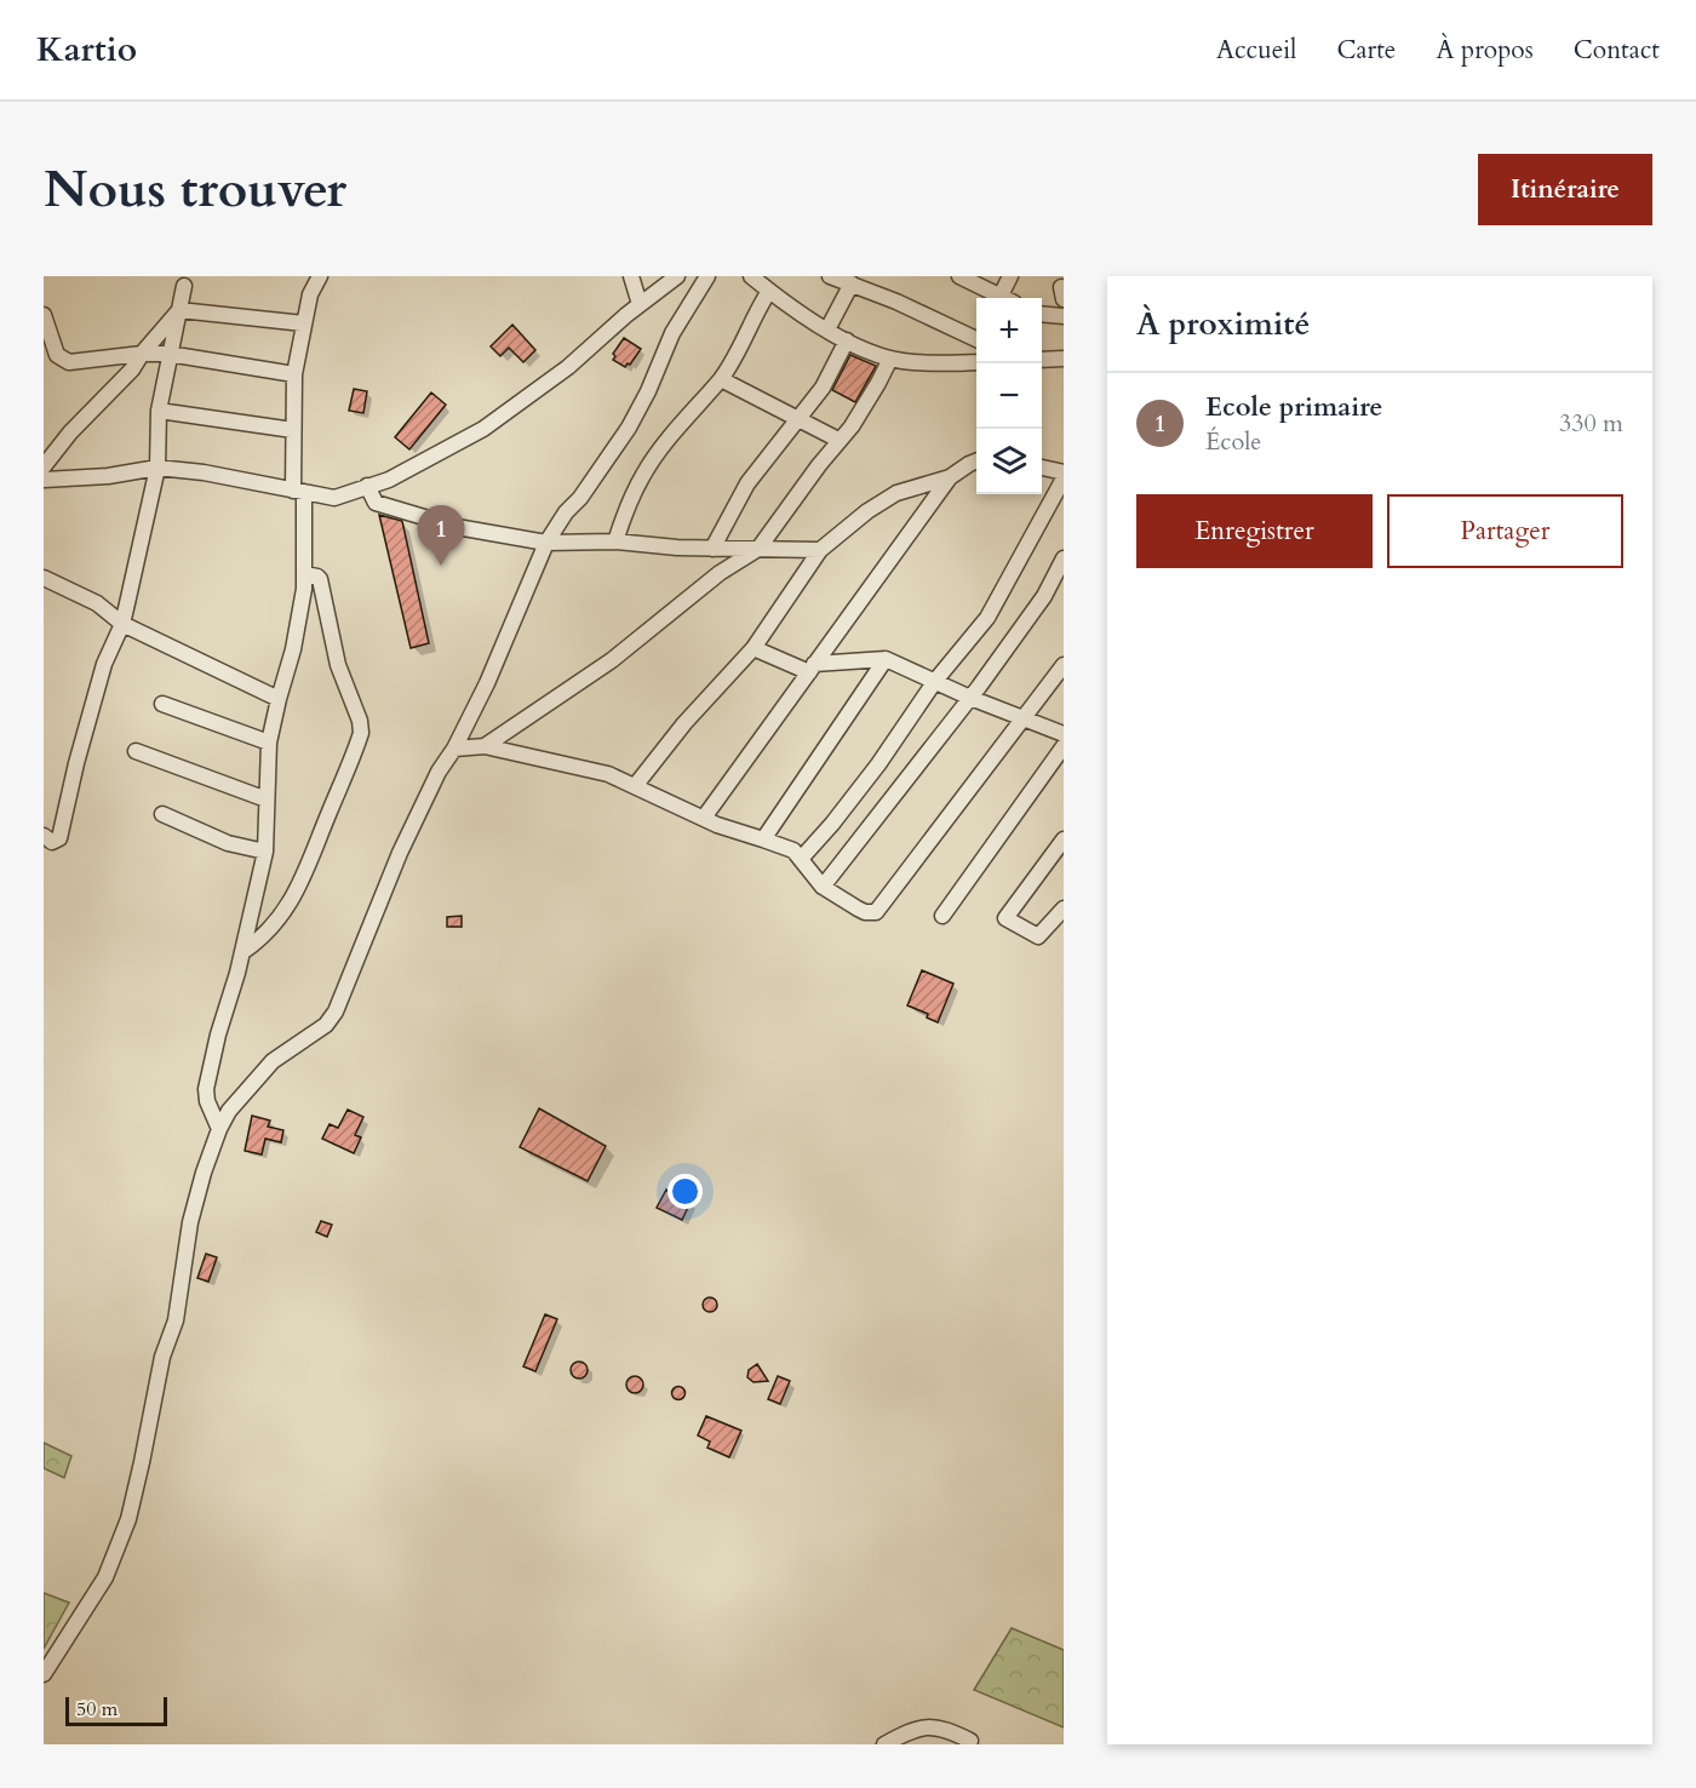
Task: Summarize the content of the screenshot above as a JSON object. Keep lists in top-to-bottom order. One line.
{"scale_bar":"50 m","page":{"header":"Kartio","nav":["Accueil","Carte","À propos","Contact"],"buttons":["Itinéraire",["Enregistrer","Partager"]],"title":"Nous trouver","heading":"À proximité","map_buttons":["+","−"],"list":[{"mark":"1","name":"Ecole primaire","note":"École","value":"330 m"}],"pins":"1","scale":"50 m"}}
